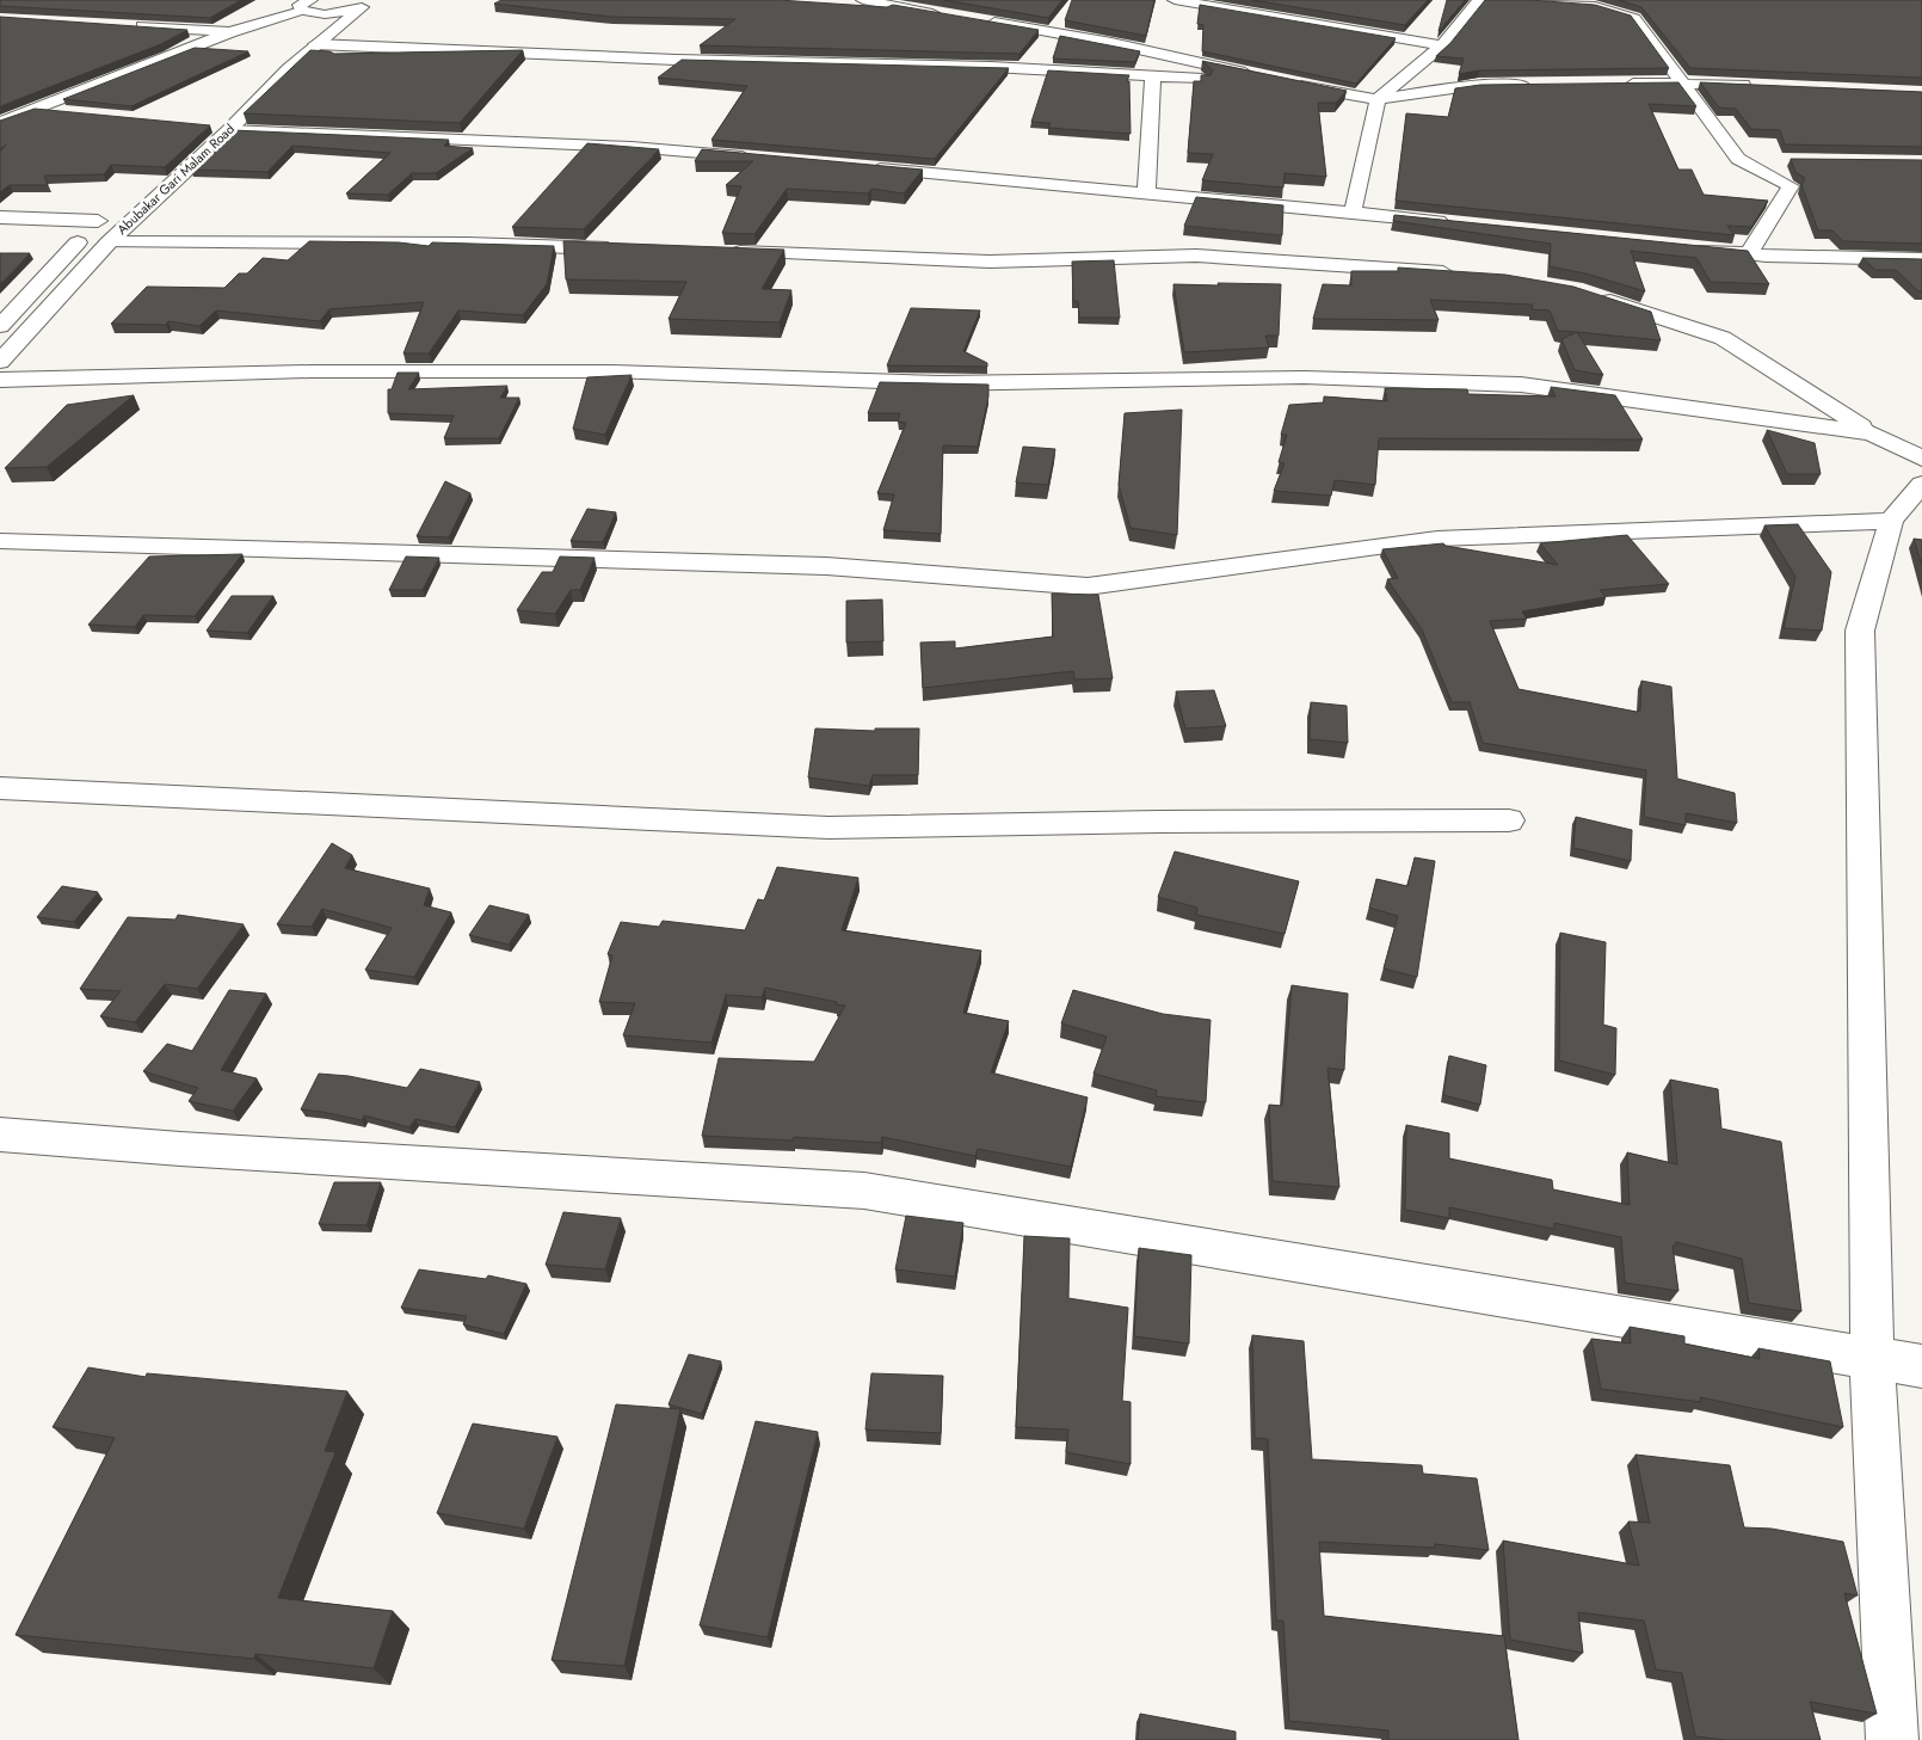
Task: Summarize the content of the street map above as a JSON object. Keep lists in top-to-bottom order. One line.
{"streets":{"street":["Abubakar Gari Malam Road"]}}
